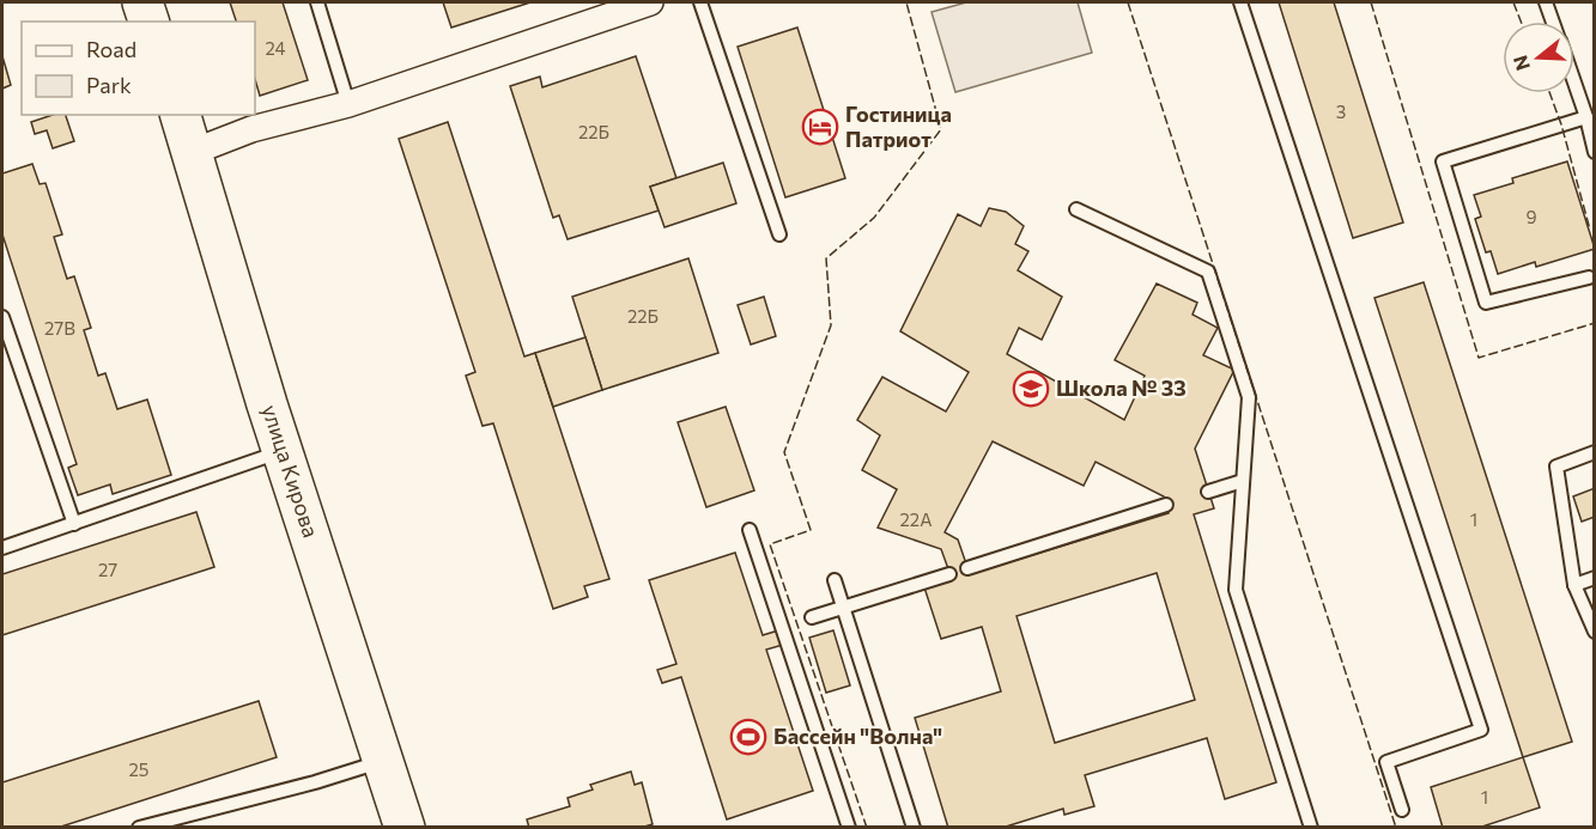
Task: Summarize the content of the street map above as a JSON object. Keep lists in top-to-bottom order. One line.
{"streets":{"main road":["улица Кирова"]},"places":{"hotel":["Гостиница Патриот"],"school or university":["Школа № 33"],"sports":["Бассейн \"Волна\""]},"house_numbers":["24","3","22Б","9","22Б","27В","22А","1","27","25","1"],"legend":["Road","Park"],"north":"left"}
